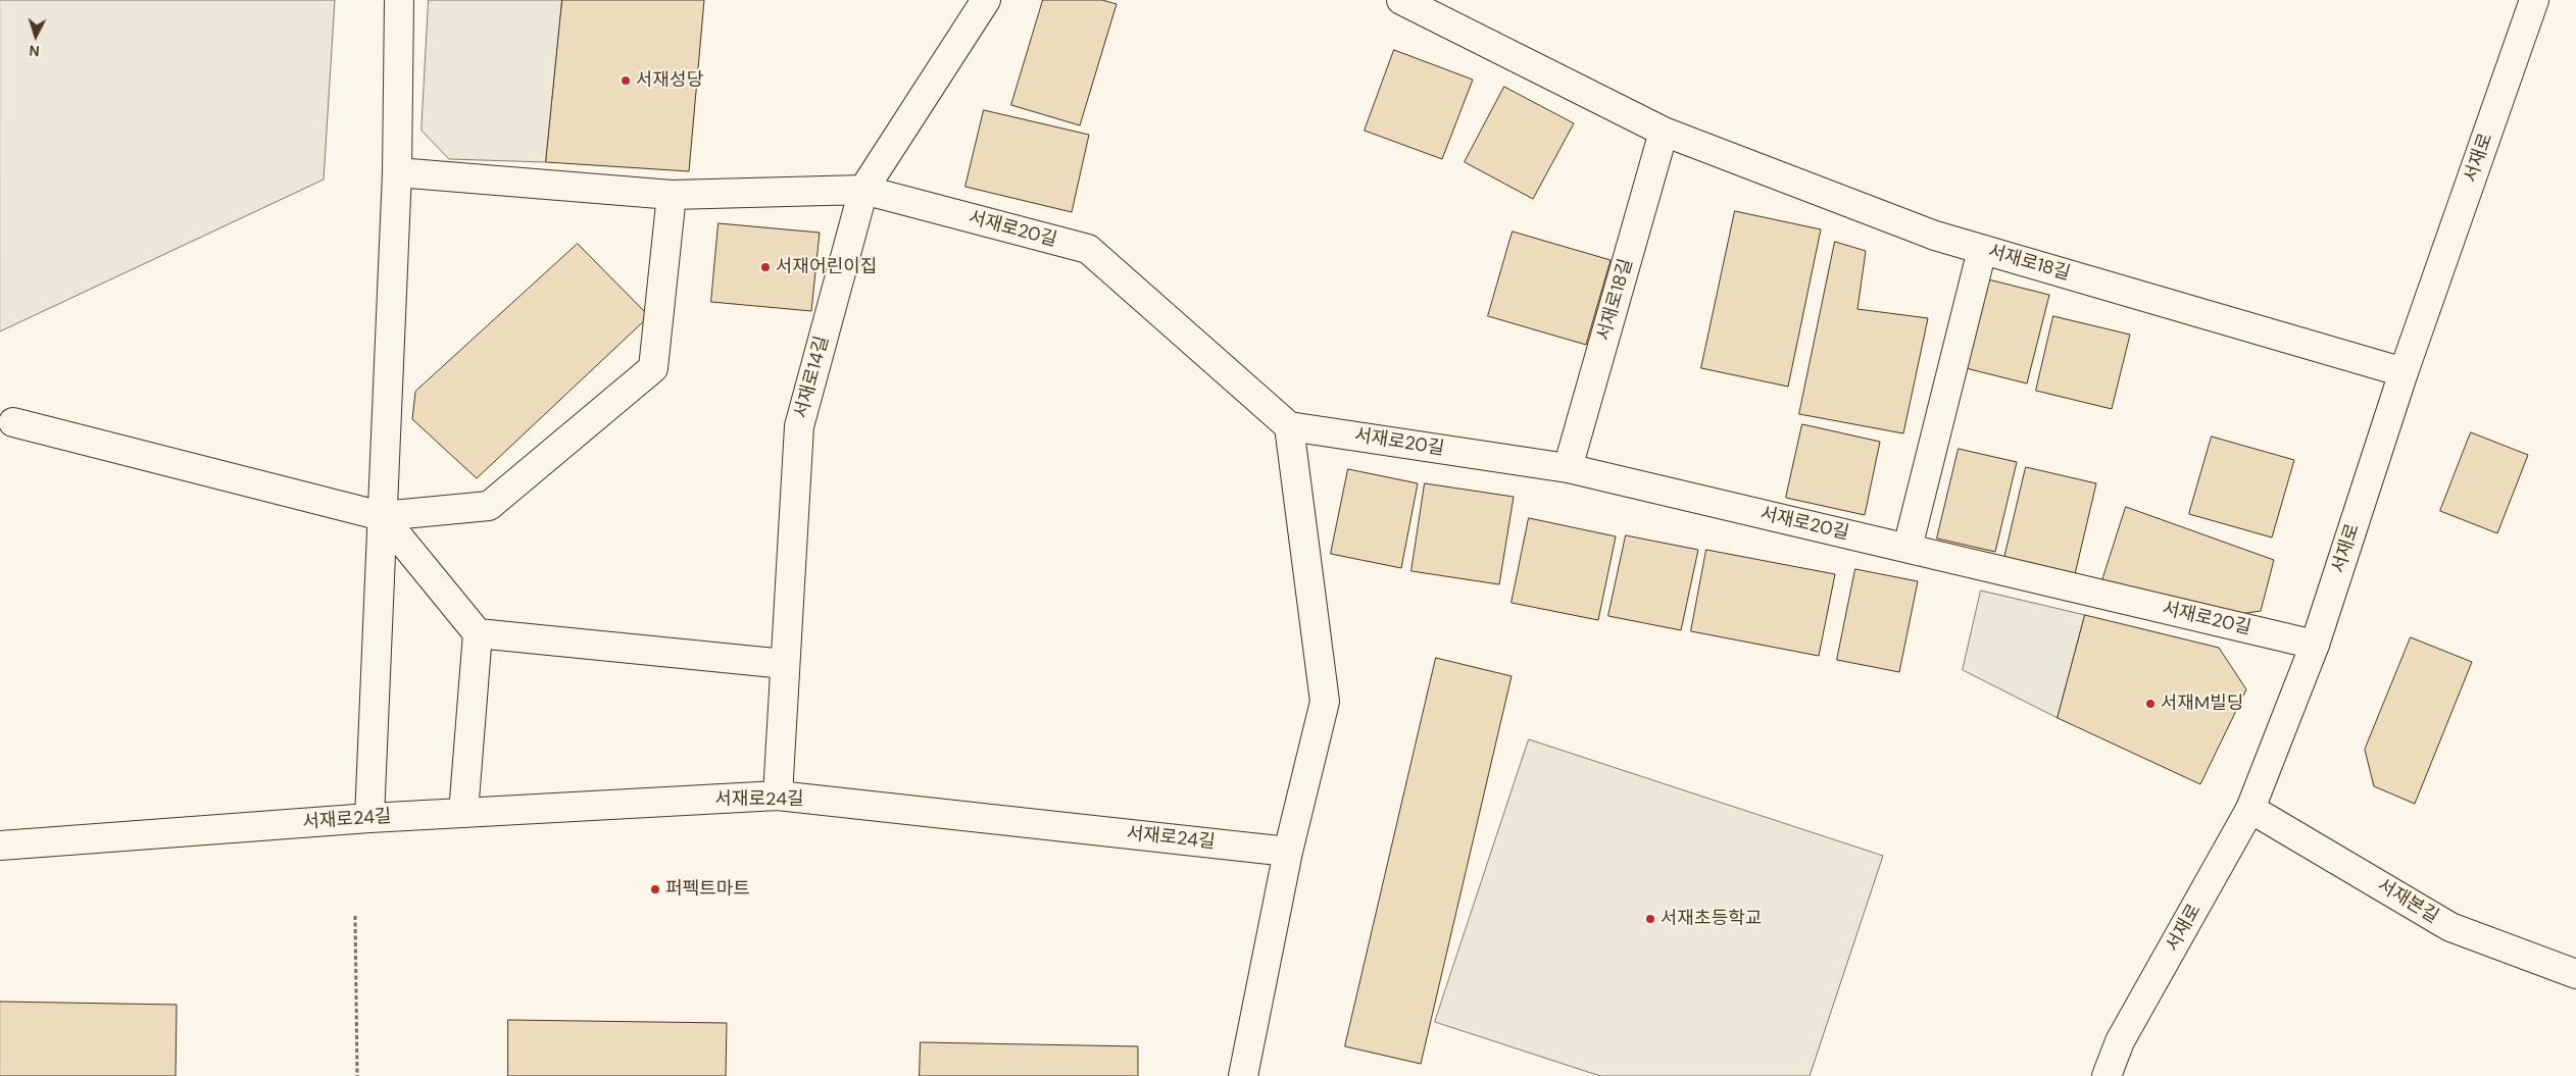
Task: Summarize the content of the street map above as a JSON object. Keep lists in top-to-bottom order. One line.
{"streets":{"street":["서재로","서재로20길","서재로18길","서재로14길","서재로24길","서재본길"]},"crossings":[["서재로","서재로20길"],["서재로","서재로18길"],["서재로","서재본길"],["서재로20길","서재로18길"],["서재로20길","서재로14길"],["서재로14길","서재로24길"]],"places":["서재성당","서재어린이집","서재M빌딩","퍼펙트마트","서재초등학교"],"north":"bottom"}
